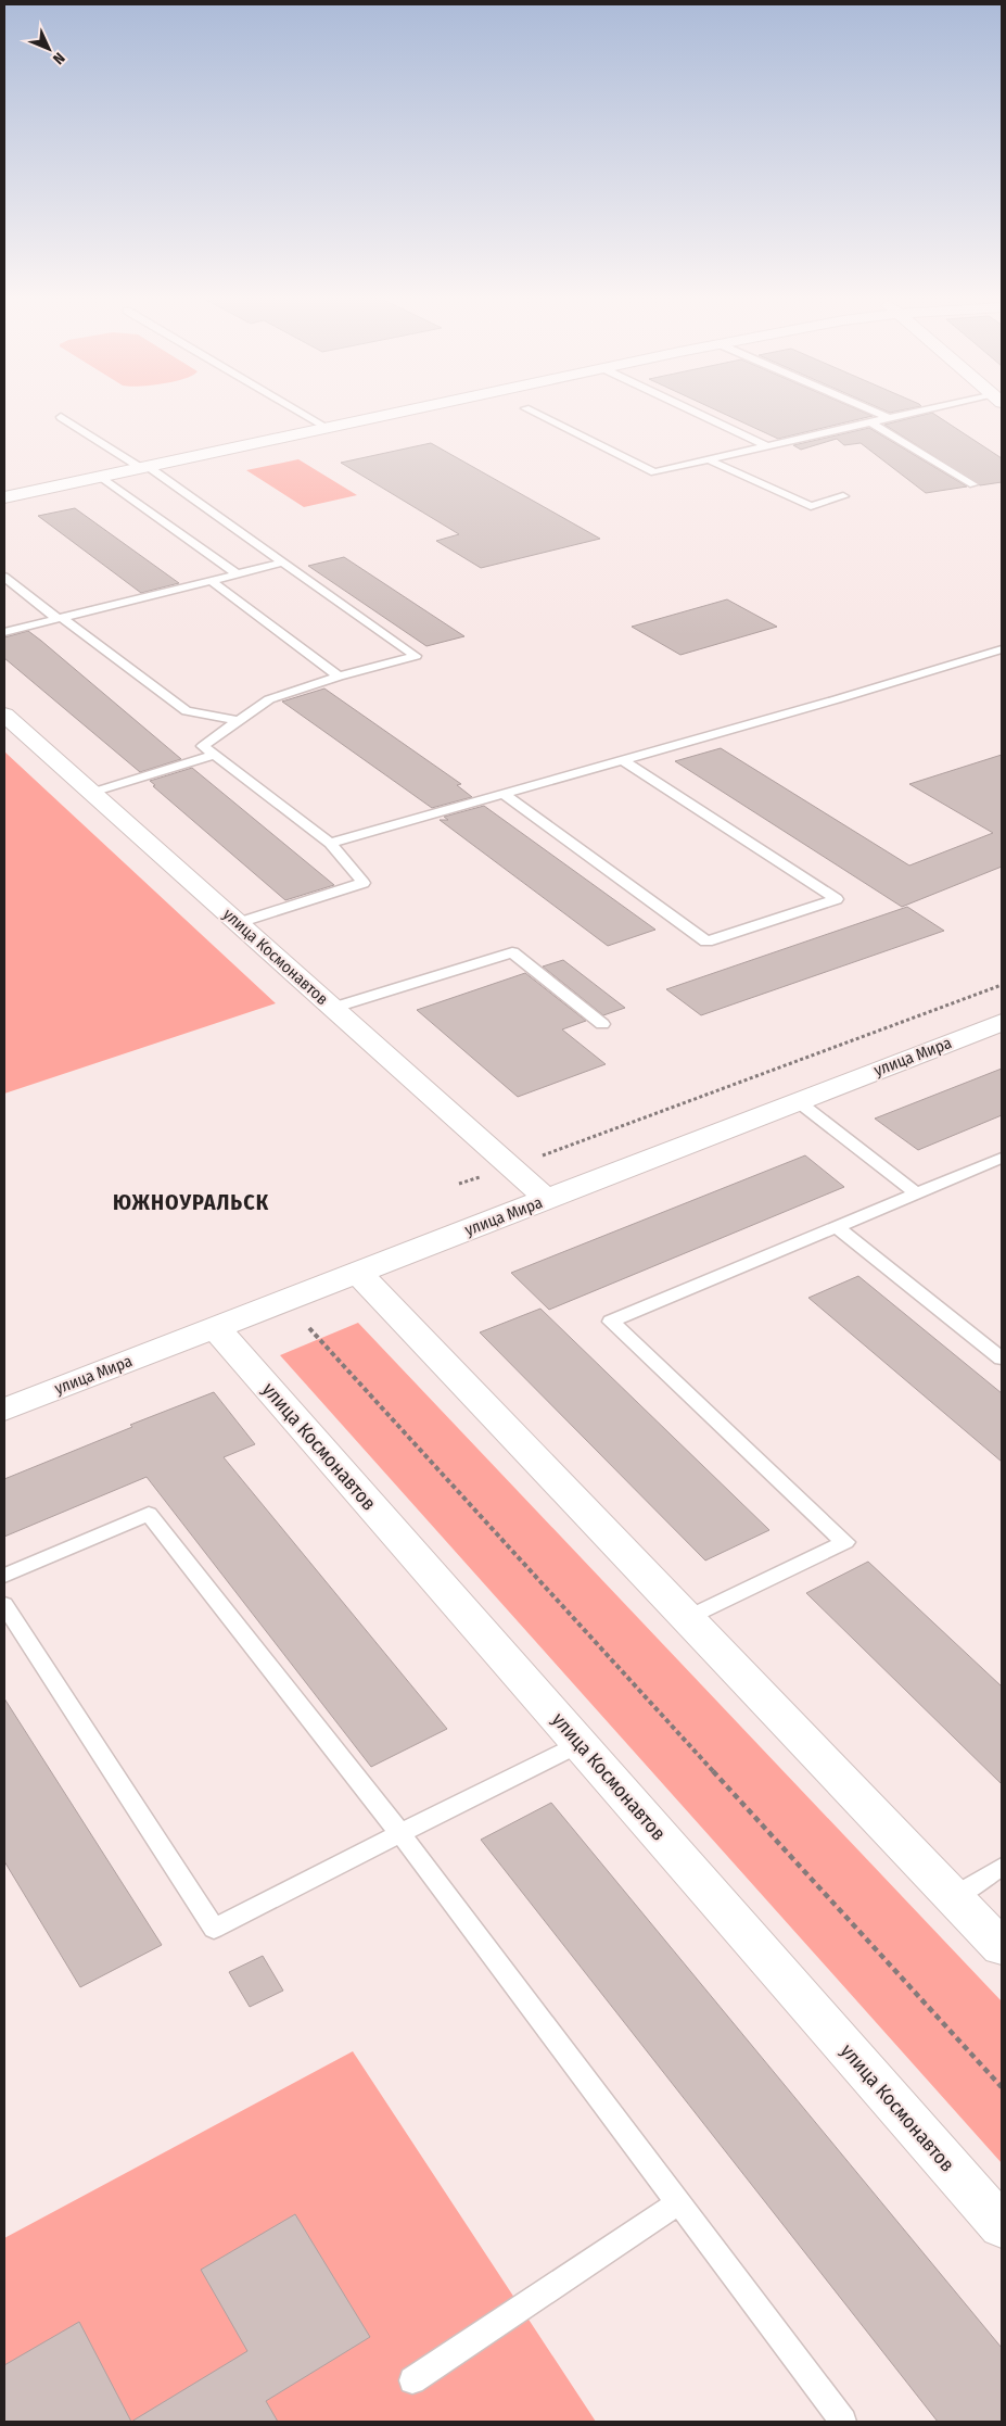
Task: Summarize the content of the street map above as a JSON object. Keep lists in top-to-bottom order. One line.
{"streets":{"street":["улица Космонавтов","улица Мира"]},"crossings":[["улица Космонавтов","улица Мира"]],"districts":["ЮЖНОУРАЛЬСК"],"north":"bottom right"}
